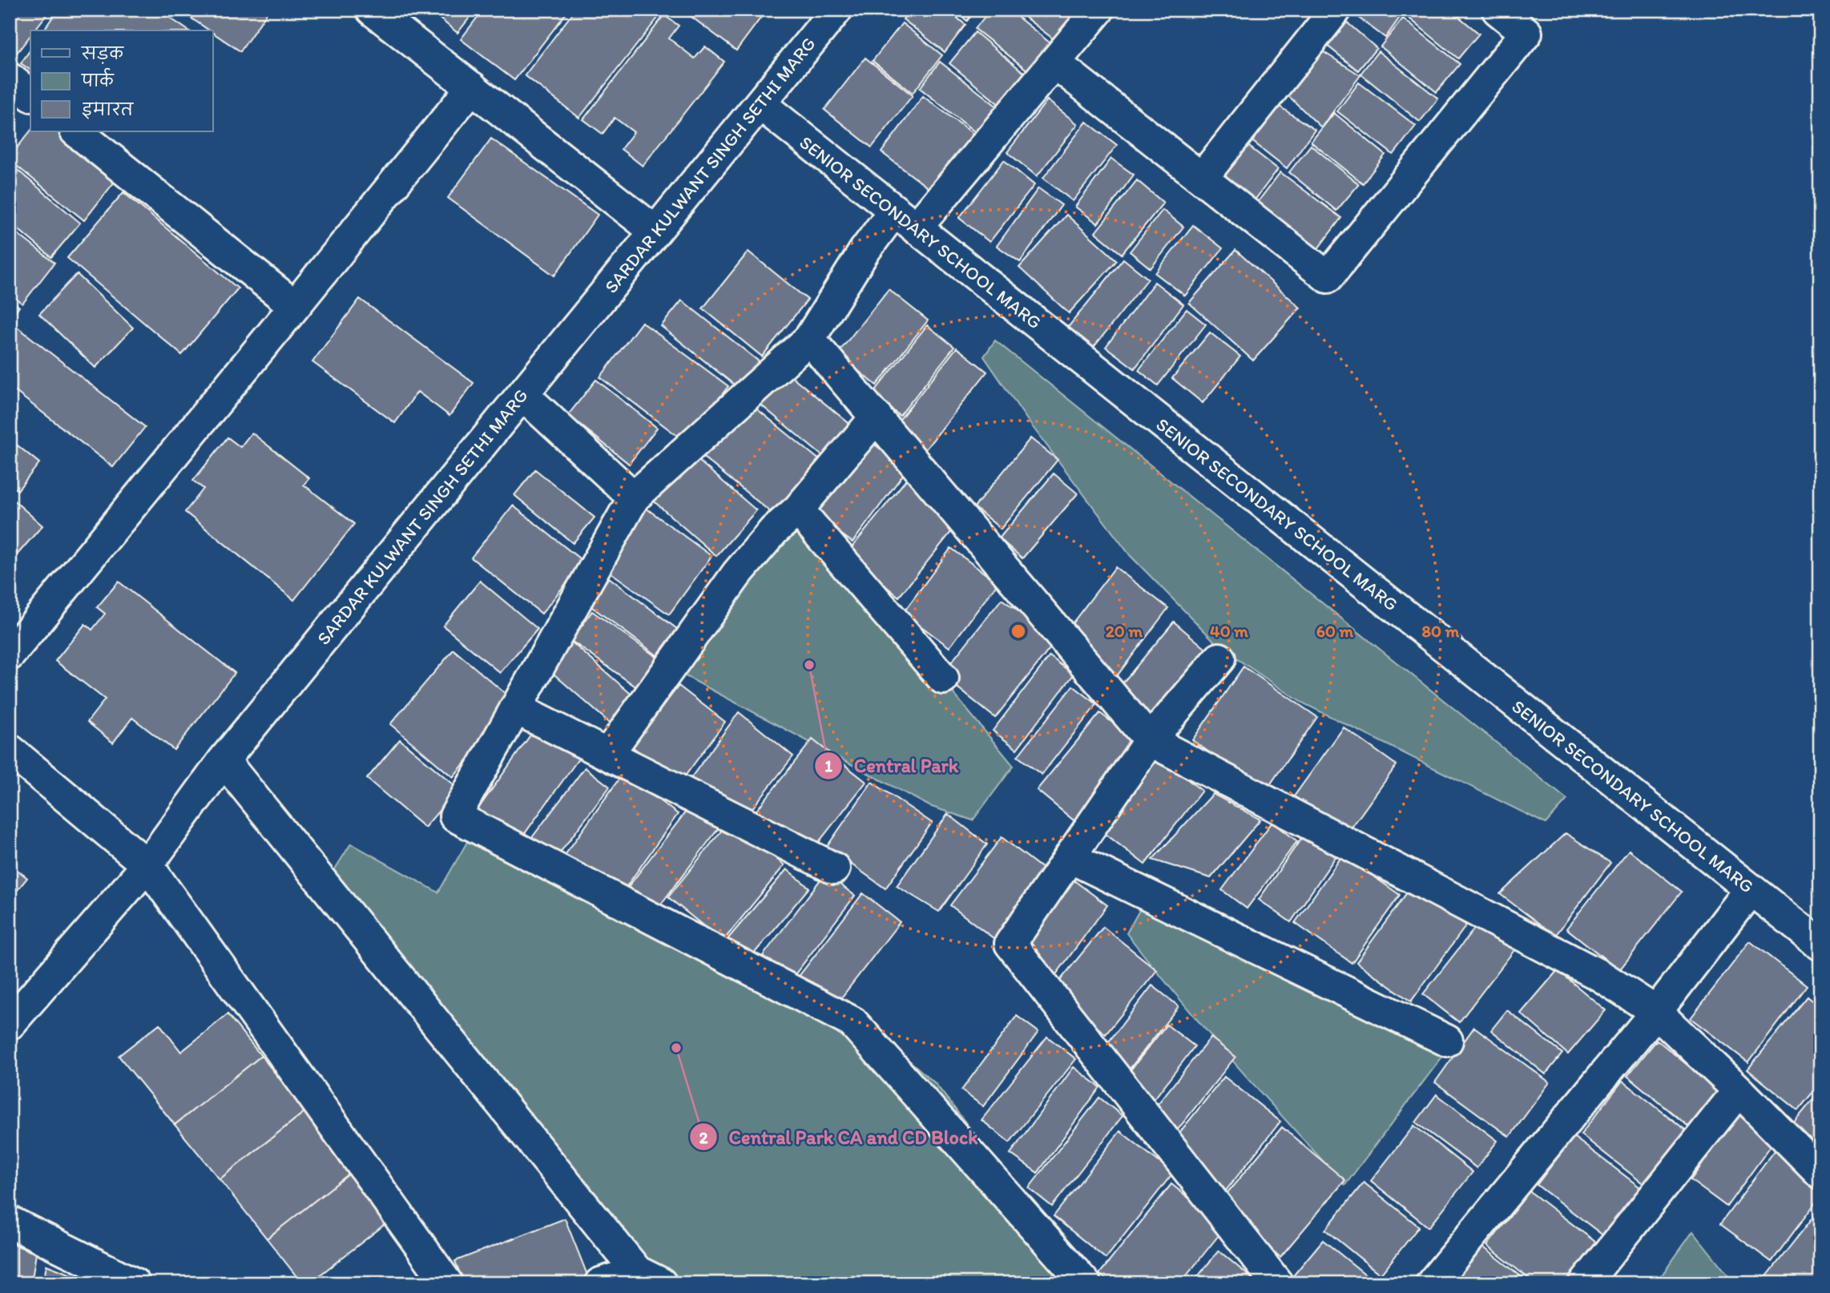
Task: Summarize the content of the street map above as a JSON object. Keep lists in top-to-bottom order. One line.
{"streets":{"street":["SARDAR KULWANT SINGH SETHI MARG","SENIOR SECONDARY SCHOOL MARG"]},"crossings":[["SARDAR KULWANT SINGH SETHI MARG","SENIOR SECONDARY SCHOOL MARG"]],"places":["Central Park","Central Park CA and CD Block"],"legend":["सड़क","पार्क","इमारत"],"rings":["20 m","40 m","60 m","80 m"]}
